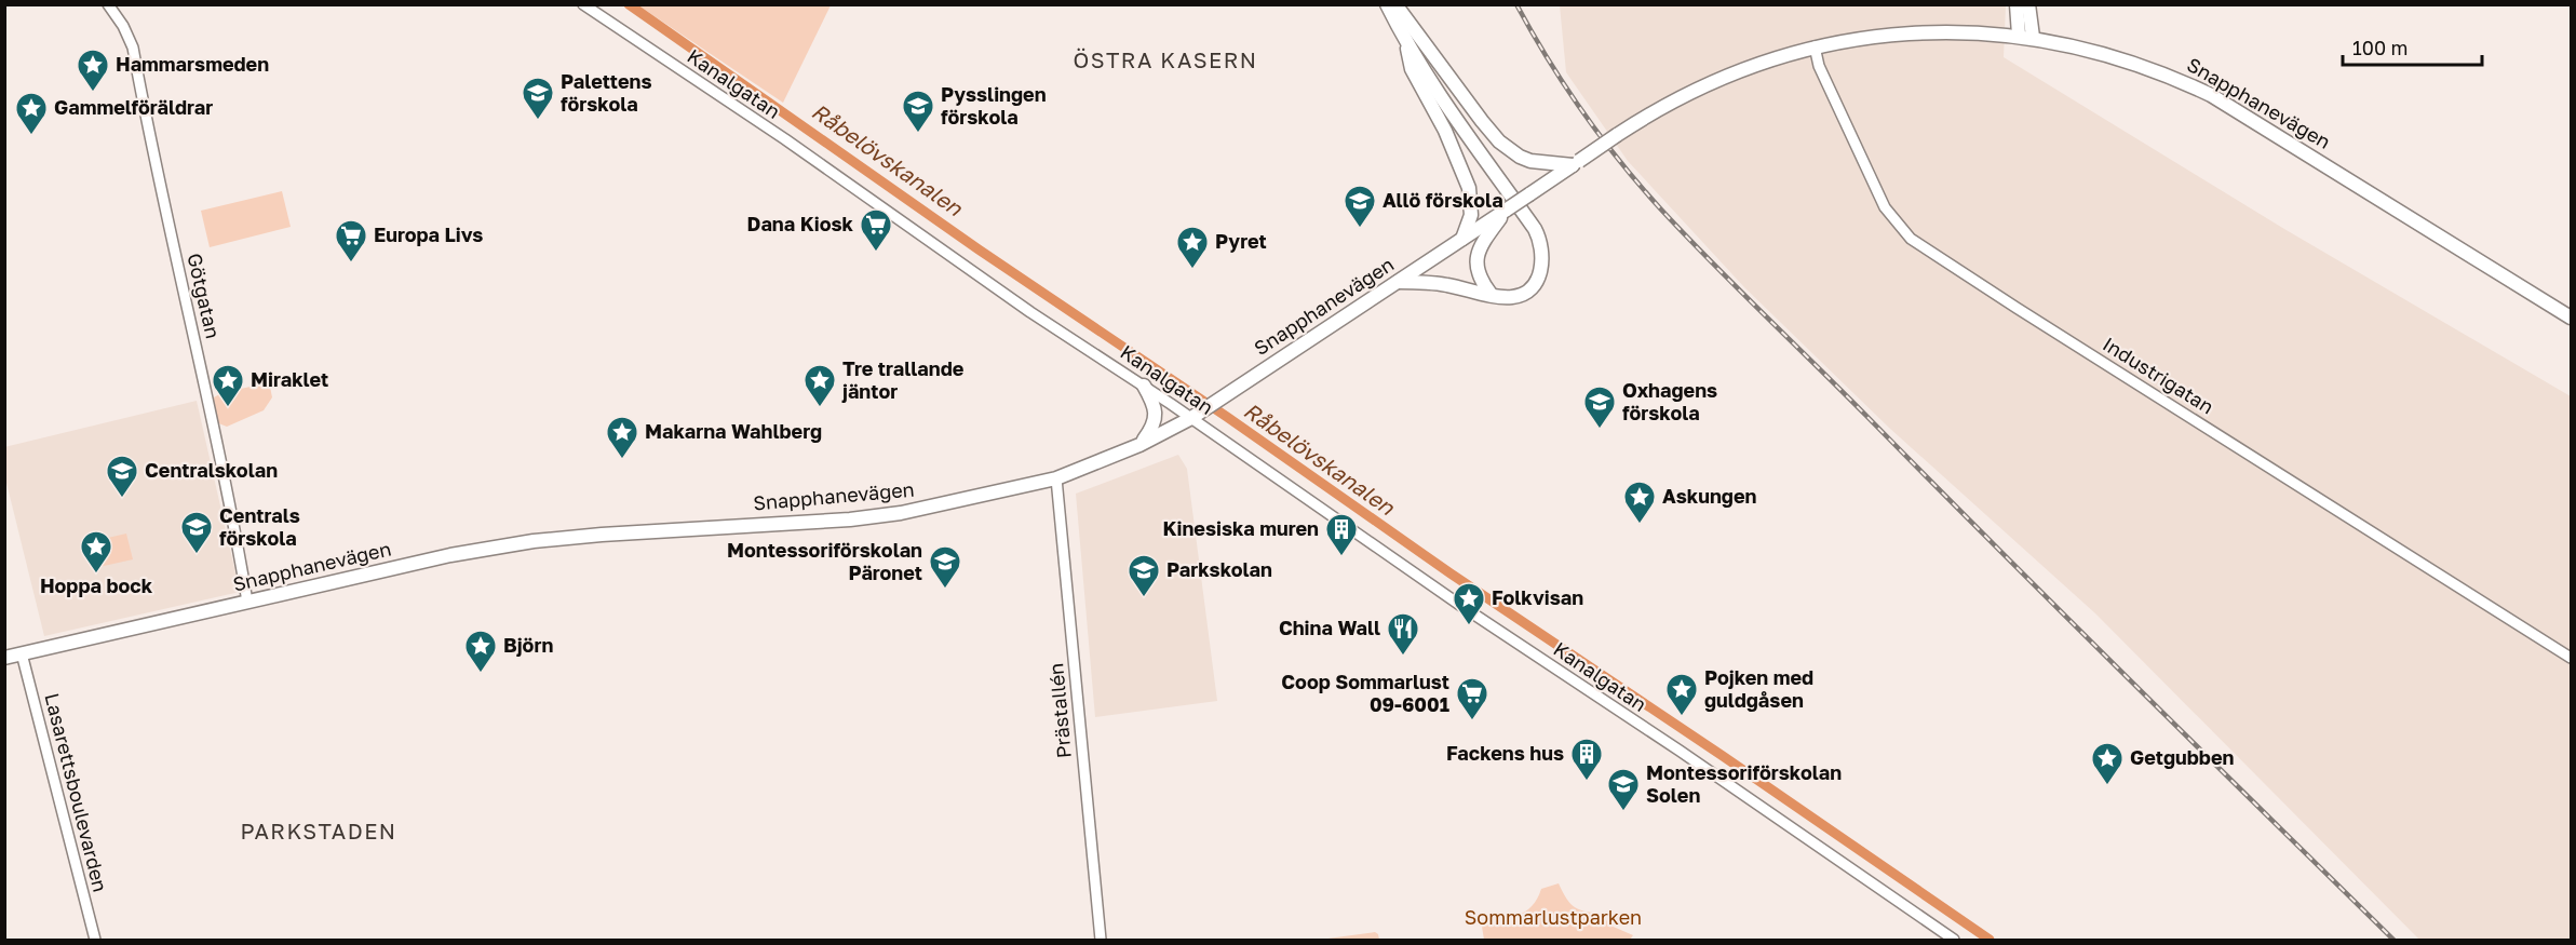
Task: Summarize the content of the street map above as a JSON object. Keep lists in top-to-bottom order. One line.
{"streets":{"main road":["Snapphanevägen"],"street":["Kanalgatan","Götgatan","Industrigatan","Prästallén","Lasarettsboulevarden"]},"crossings":[["Kanalgatan","Snapphanevägen"],["Snapphanevägen","Götgatan"],["Snapphanevägen","Industrigatan"],["Snapphanevägen","Prästallén"],["Snapphanevägen","Lasarettsboulevarden"]],"districts":["ÖSTRA KASERN","PARKSTADEN"],"water":["Råbelövskanalen"],"parks":["Sommarlustparken"],"places":{"place":["Hammarsmeden","Gammelföräldrar","Pyret","Miraklet","Tre trallande jäntor","Makarna Wahlberg","Askungen","Hoppa bock","Folkvisan","Björn","Pojken med guldgåsen","Getgubben"],"school or university":["Palettens förskola","Pysslingen förskola","Allö förskola","Oxhagens förskola","Centralskolan","Centrals förskola","Montessoriförskolan Päronet","Parkskolan","Montessoriförskolan Solen"],"supermarket":["Dana Kiosk","Europa Livs","Coop Sommarlust 09-6001"],"building":["Kinesiska muren","Fackens hus"],"restaurant":["China Wall"]},"scale_bar":"100 m"}
